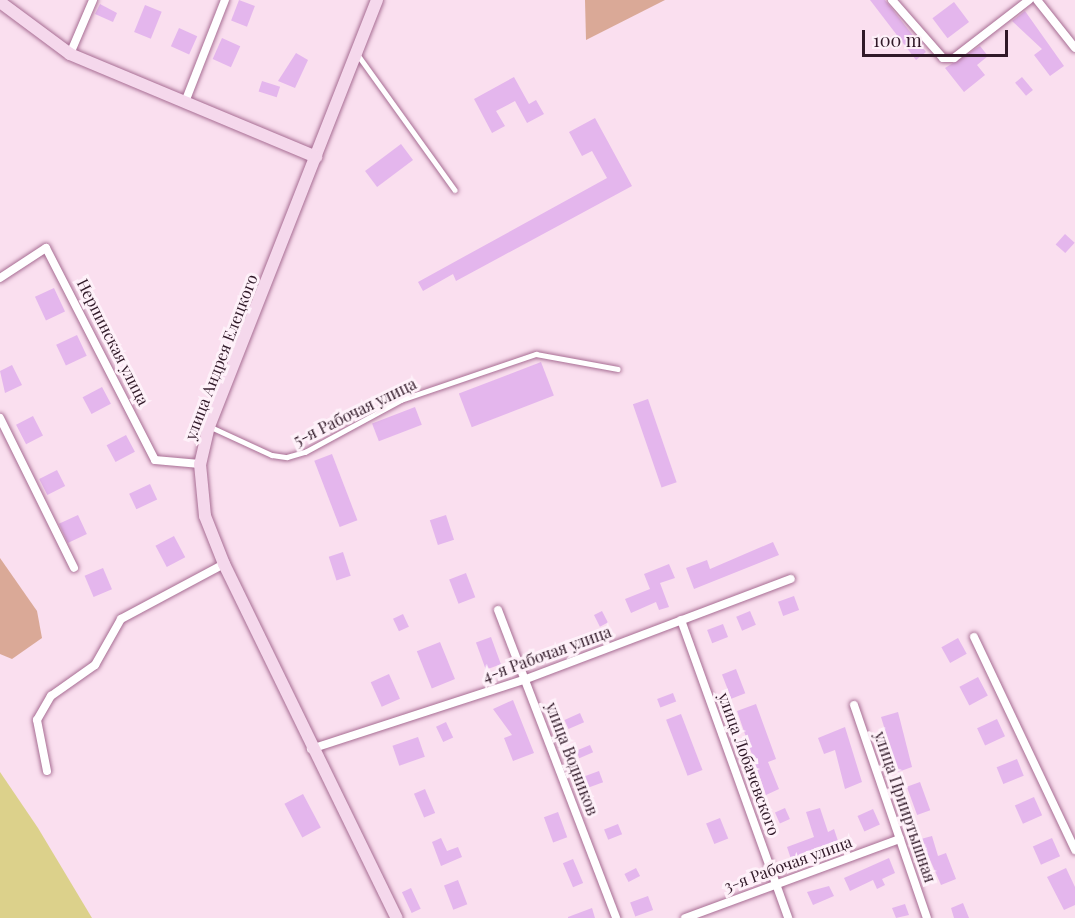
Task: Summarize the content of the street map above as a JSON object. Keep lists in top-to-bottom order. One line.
{"streets":{"main road":["улица Андрея Елецкого"],"street":["Нерпинская улица","4-я Рабочая улица","улица Водников","улица Лобачевского","улица Прииртышная","3-я Рабочая улица"],"lane":["5-я Рабочая улица"]},"crossings":[["Нерпинская улица","улица Андрея Елецкого"],["улица Андрея Елецкого","5-я Рабочая улица"],["улица Андрея Елецкого","4-я Рабочая улица"],["4-я Рабочая улица","улица Водников"],["4-я Рабочая улица","улица Лобачевского"],["улица Лобачевского","3-я Рабочая улица"],["улица Прииртышная","3-я Рабочая улица"]],"scale_bar":"100 m"}
